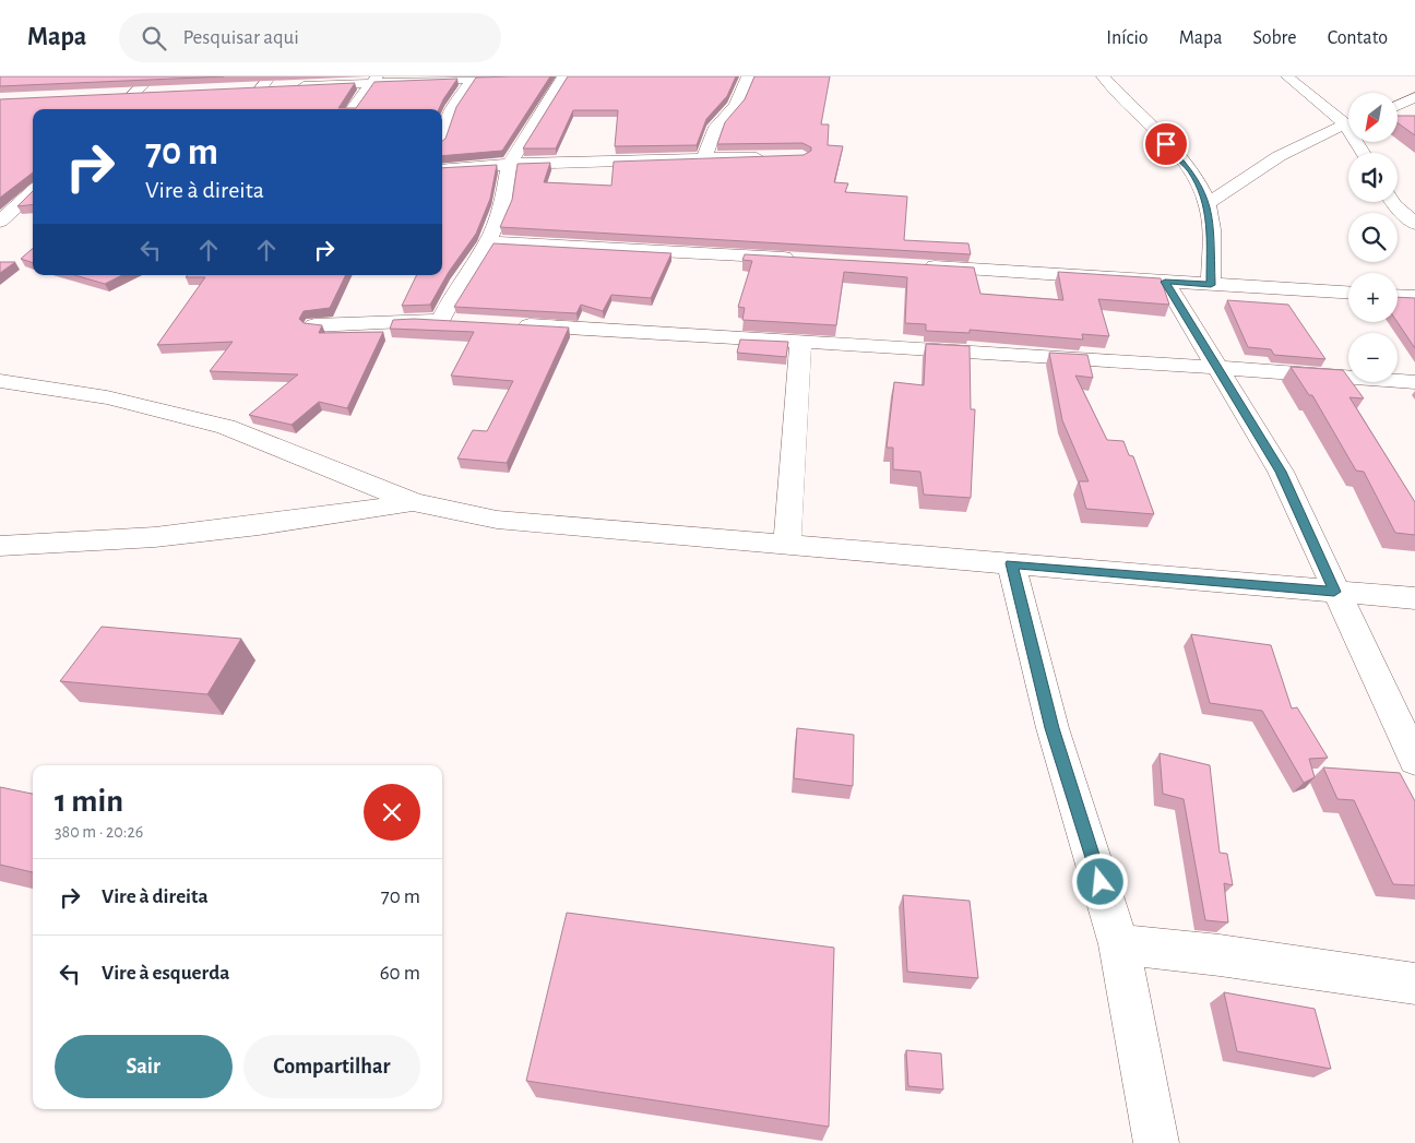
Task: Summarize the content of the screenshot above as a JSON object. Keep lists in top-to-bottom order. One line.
{"north":"bottom left","page":{"header":"Mapa","search":"Pesquisar aqui","nav":["Início","Mapa","Sobre","Contato"],"map_buttons":["+","−"],"turn":["70 m","Vire à direita"],"heading":["1 min","380 m · 20:26"],"list":[{"name":"Vire à direita","value":"70 m"},{"name":"Vire à esquerda","value":"60 m"}],"buttons":["Sair","Compartilhar"]}}
